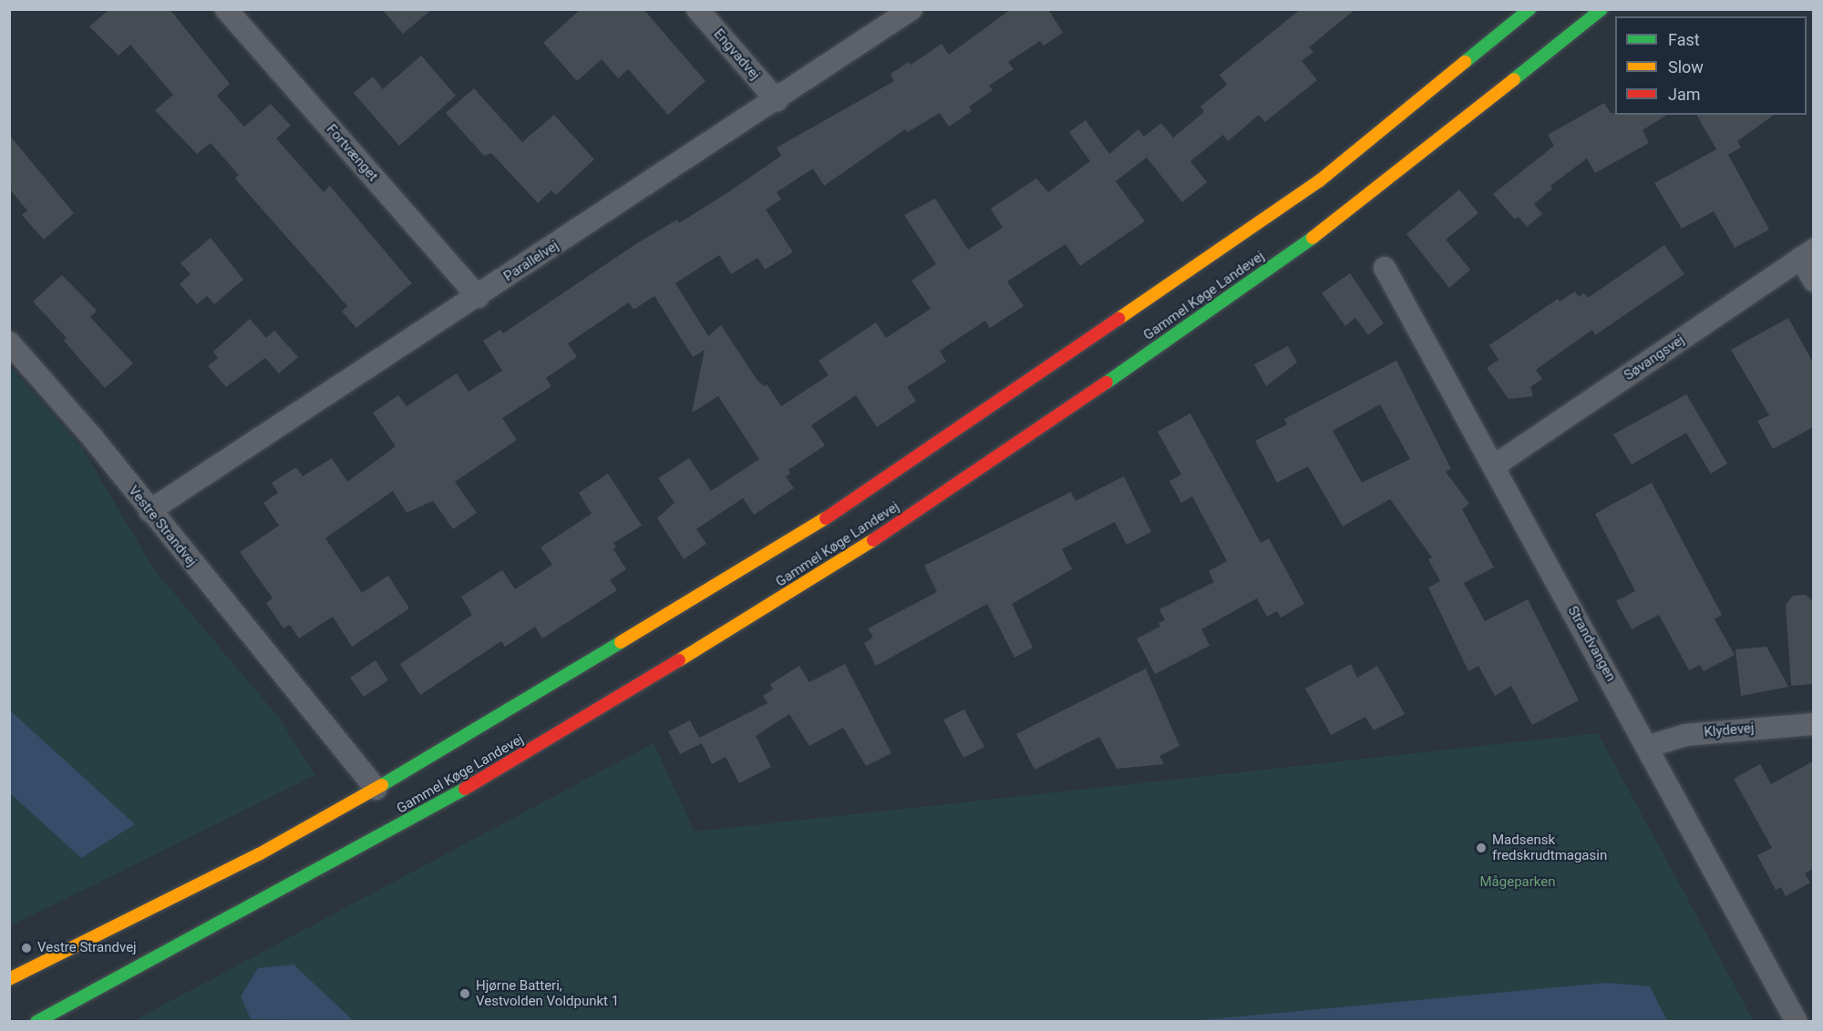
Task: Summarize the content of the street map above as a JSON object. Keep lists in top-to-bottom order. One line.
{"streets":{"main road":["Gammel Køge Landevej"],"street":["Engvadvej","Fortvænget","Parallelvej","Søvangsvej","Vestre Strandvej","Strandvangen","Klydevej"]},"crossings":[["Engvadvej","Parallelvej"],["Fortvænget","Parallelvej"],["Parallelvej","Vestre Strandvej"],["Gammel Køge Landevej","Vestre Strandvej"],["Søvangsvej","Strandvangen"],["Strandvangen","Klydevej"]],"parks":["Mågeparken"],"places":["Madsensk fredskrudtmagasin","Vestre Strandvej","Hjørne Batteri, Vestvolden Voldpunkt 1"],"legend":["Fast","Slow","Jam"]}
